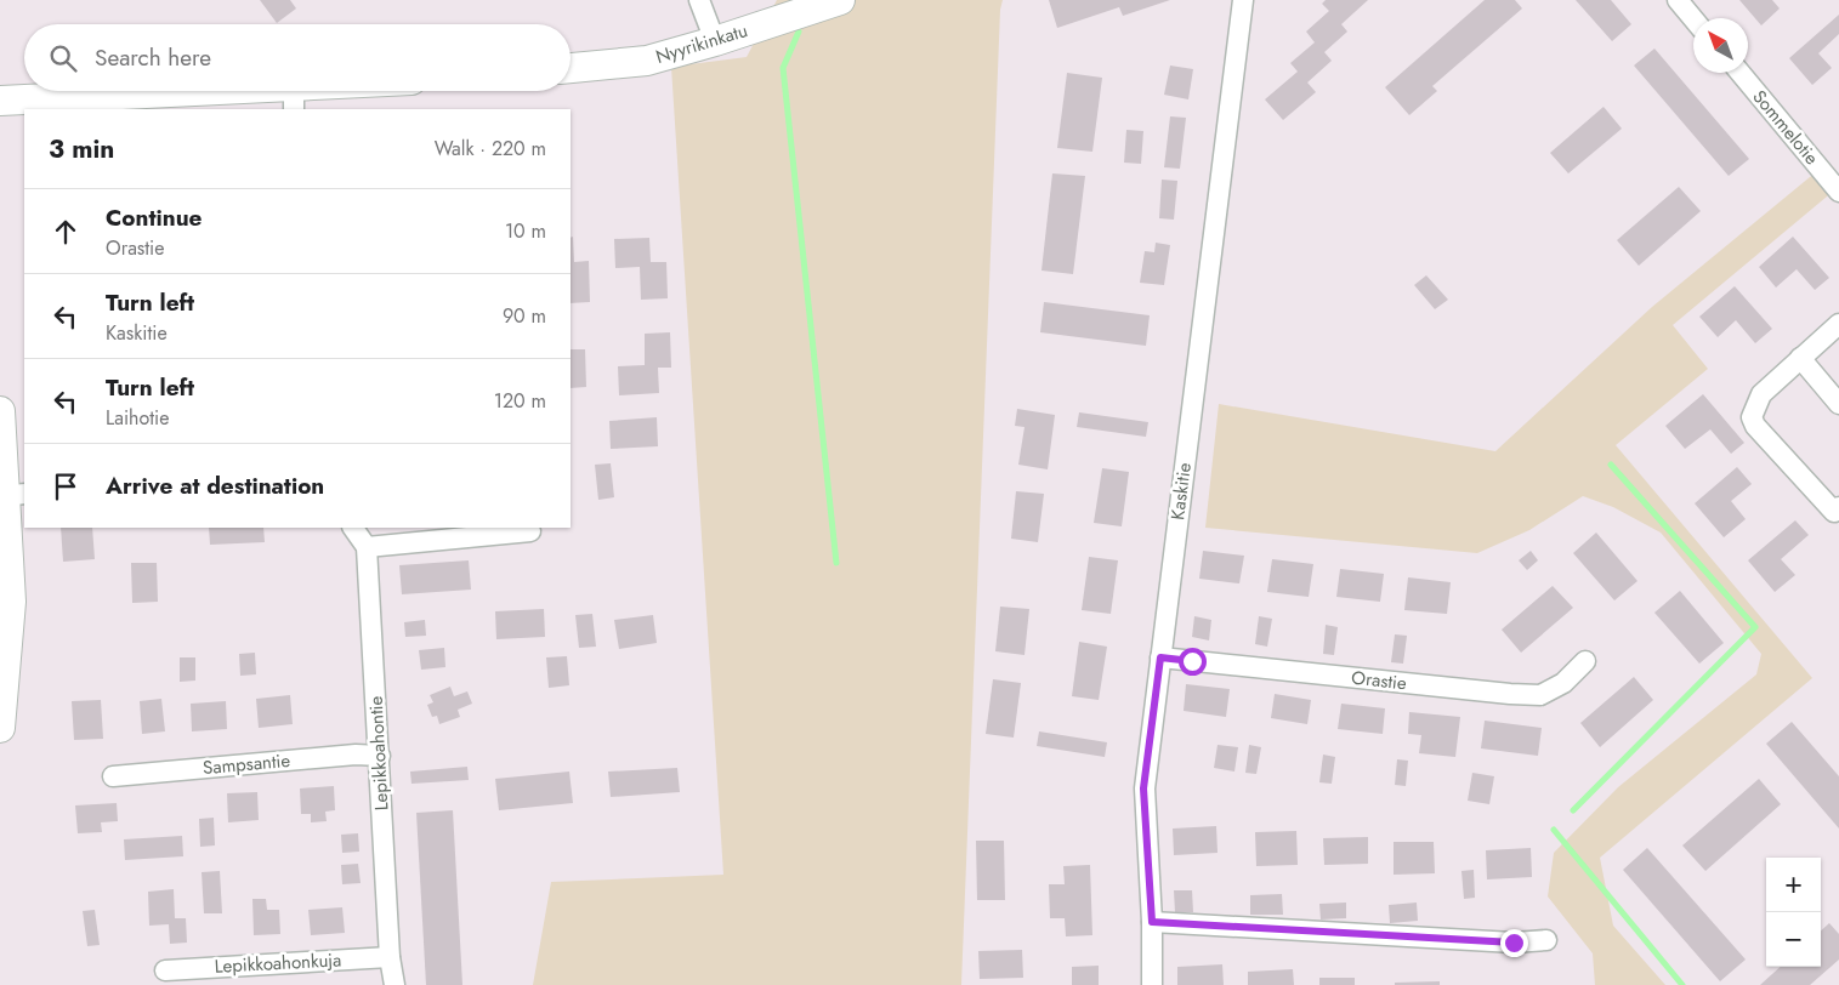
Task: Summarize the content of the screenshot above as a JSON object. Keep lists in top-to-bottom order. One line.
{"streets":{"street":["Nyyrikinkatu","Sommelotie","Kaskitie","Orastie","Lepikkoahontie","Sampsantie","Lepikkoahonkuja"]},"crossings":[["Kaskitie","Orastie"],["Lepikkoahontie","Sampsantie"],["Lepikkoahontie","Lepikkoahonkuja"]],"north":"top left","page":{"search":"Search here","heading":["3 min","Walk · 220 m"],"list":[["Continue","Orastie","10 m"],["Turn left","Kaskitie","90 m"],["Turn left","Laihotie","120 m"],"Arrive at destination"],"map_buttons":["+","−"]}}
